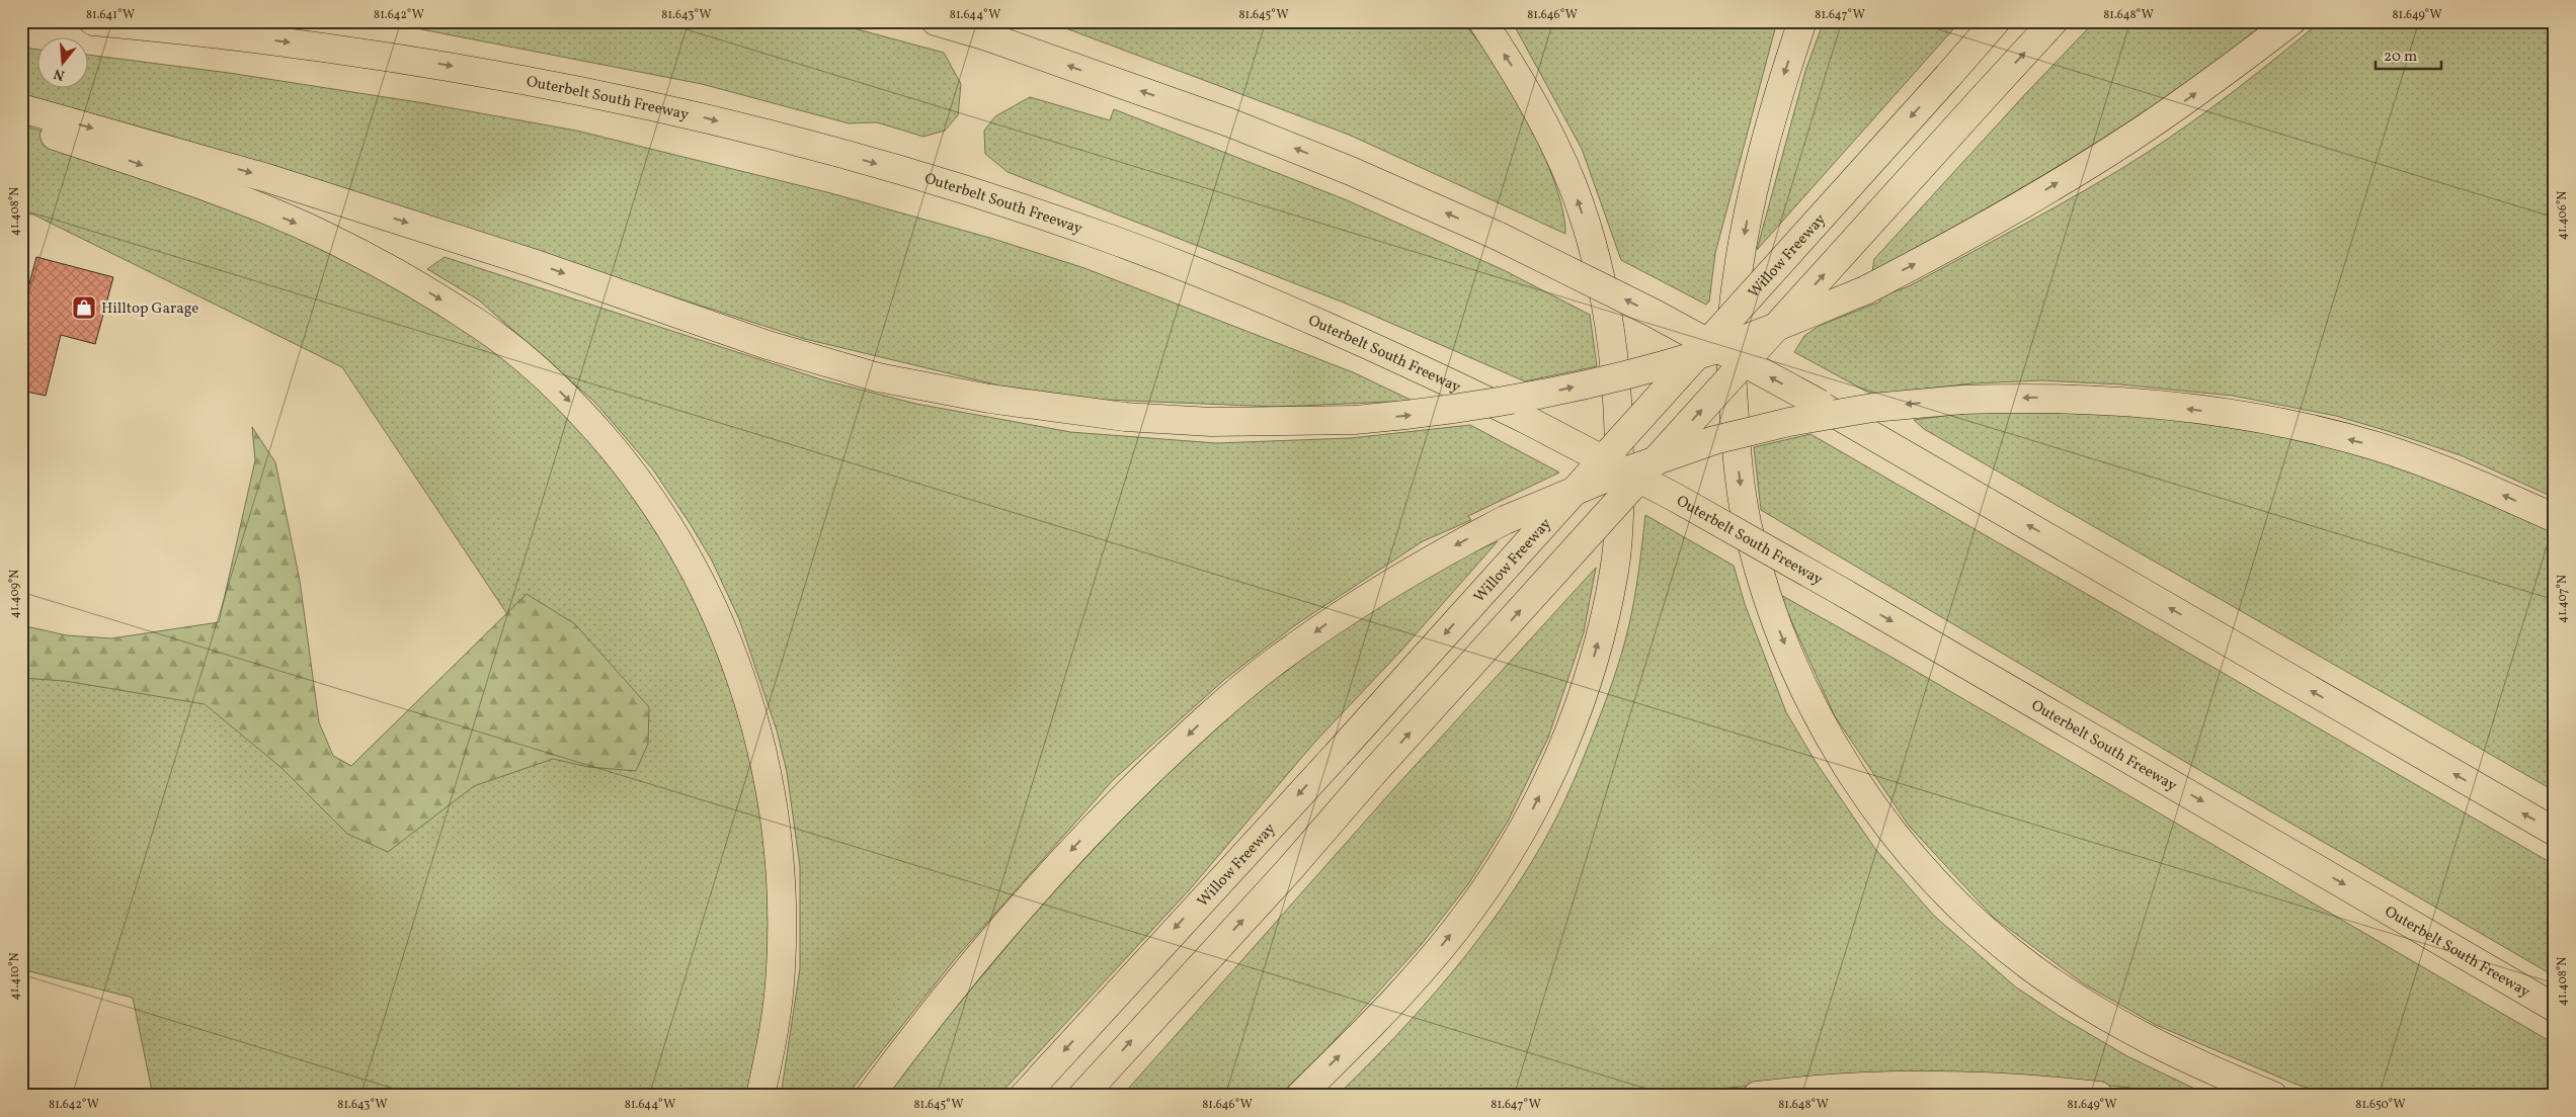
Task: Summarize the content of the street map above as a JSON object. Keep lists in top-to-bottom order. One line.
{"streets":{"highway":["Outerbelt South Freeway","Willow Freeway"]},"places":{"shop":["Hilltop Garage"]},"scale_bar":"20 m","north":"bottom","coordinates":["81.641°W","81.642°W","81.643°W","81.644°W","81.645°W","81.646°W","81.647°W","81.648°W","81.649°W","41.408°N","41.406°N","41.409°N","41.407°N","41.410°N","81.650°W"]}
